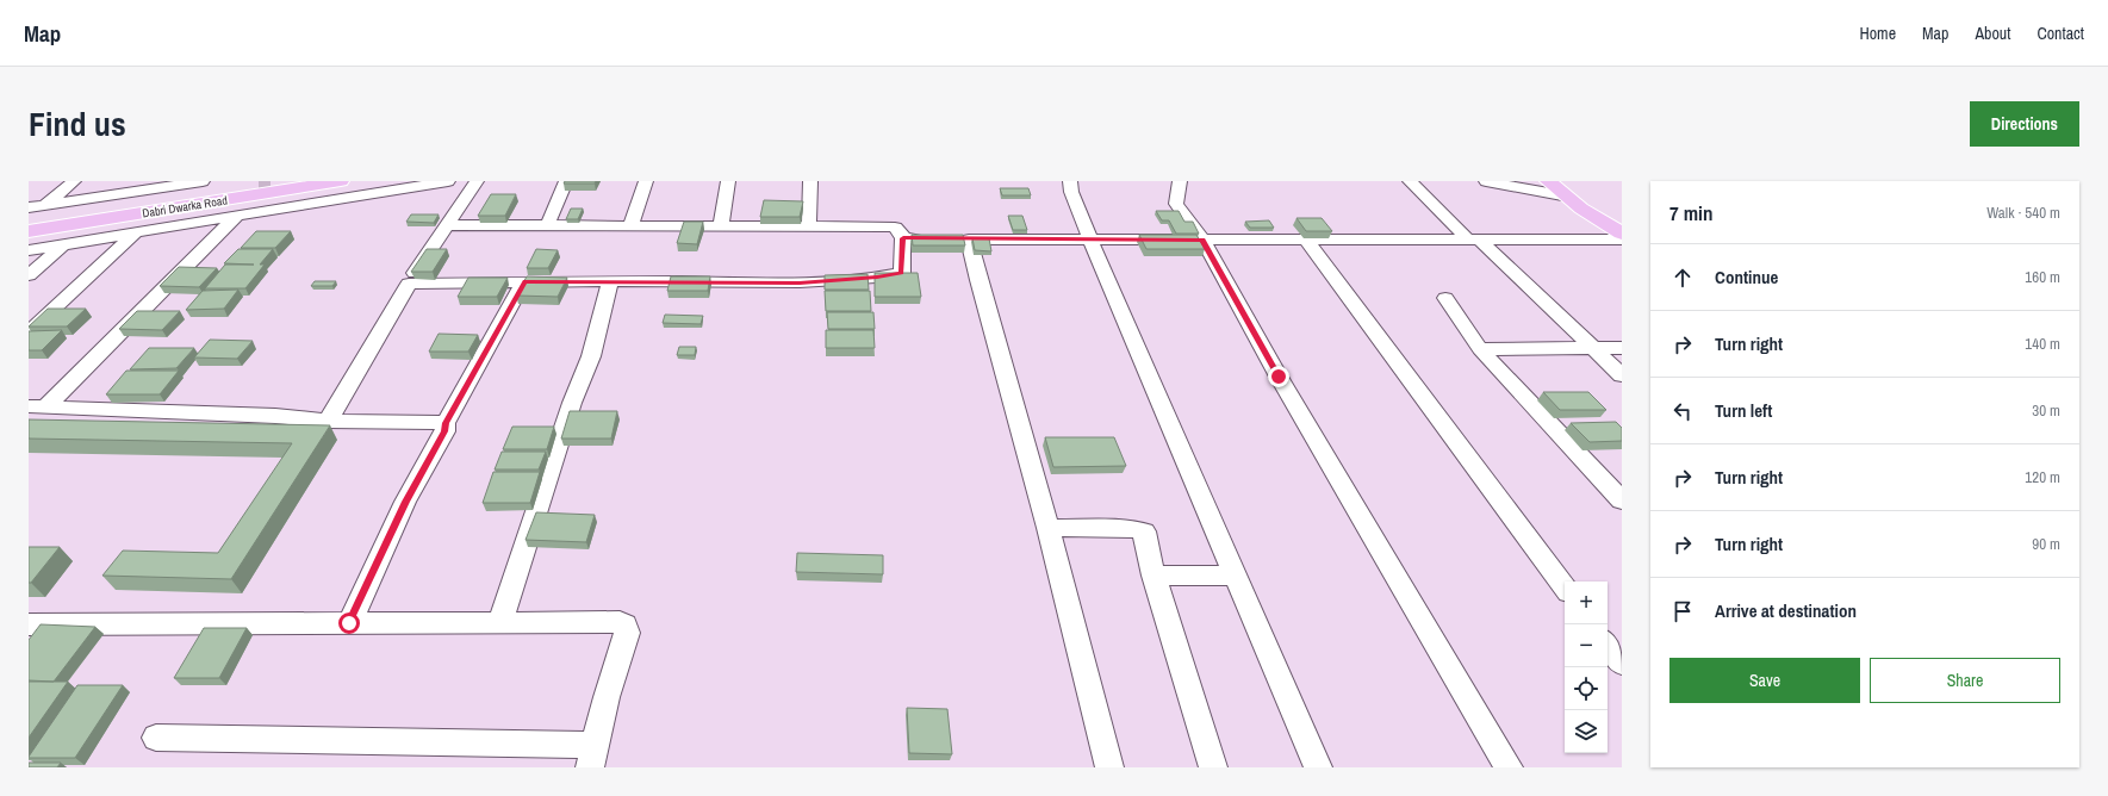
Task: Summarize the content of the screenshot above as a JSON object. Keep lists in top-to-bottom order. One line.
{"streets":{"main road":["Dabri Dwarka Road"]},"page":{"header":"Map","nav":["Home","Map","About","Contact"],"title":"Find us","buttons":["Directions",["Save","Share"]],"heading":["7 min","Walk · 540 m"],"list":[["Continue","160 m"],["Turn right","140 m"],["Turn left","30 m"],["Turn right","120 m"],["Turn right","90 m"],"Arrive at destination"],"map_buttons":["+","−"]}}
